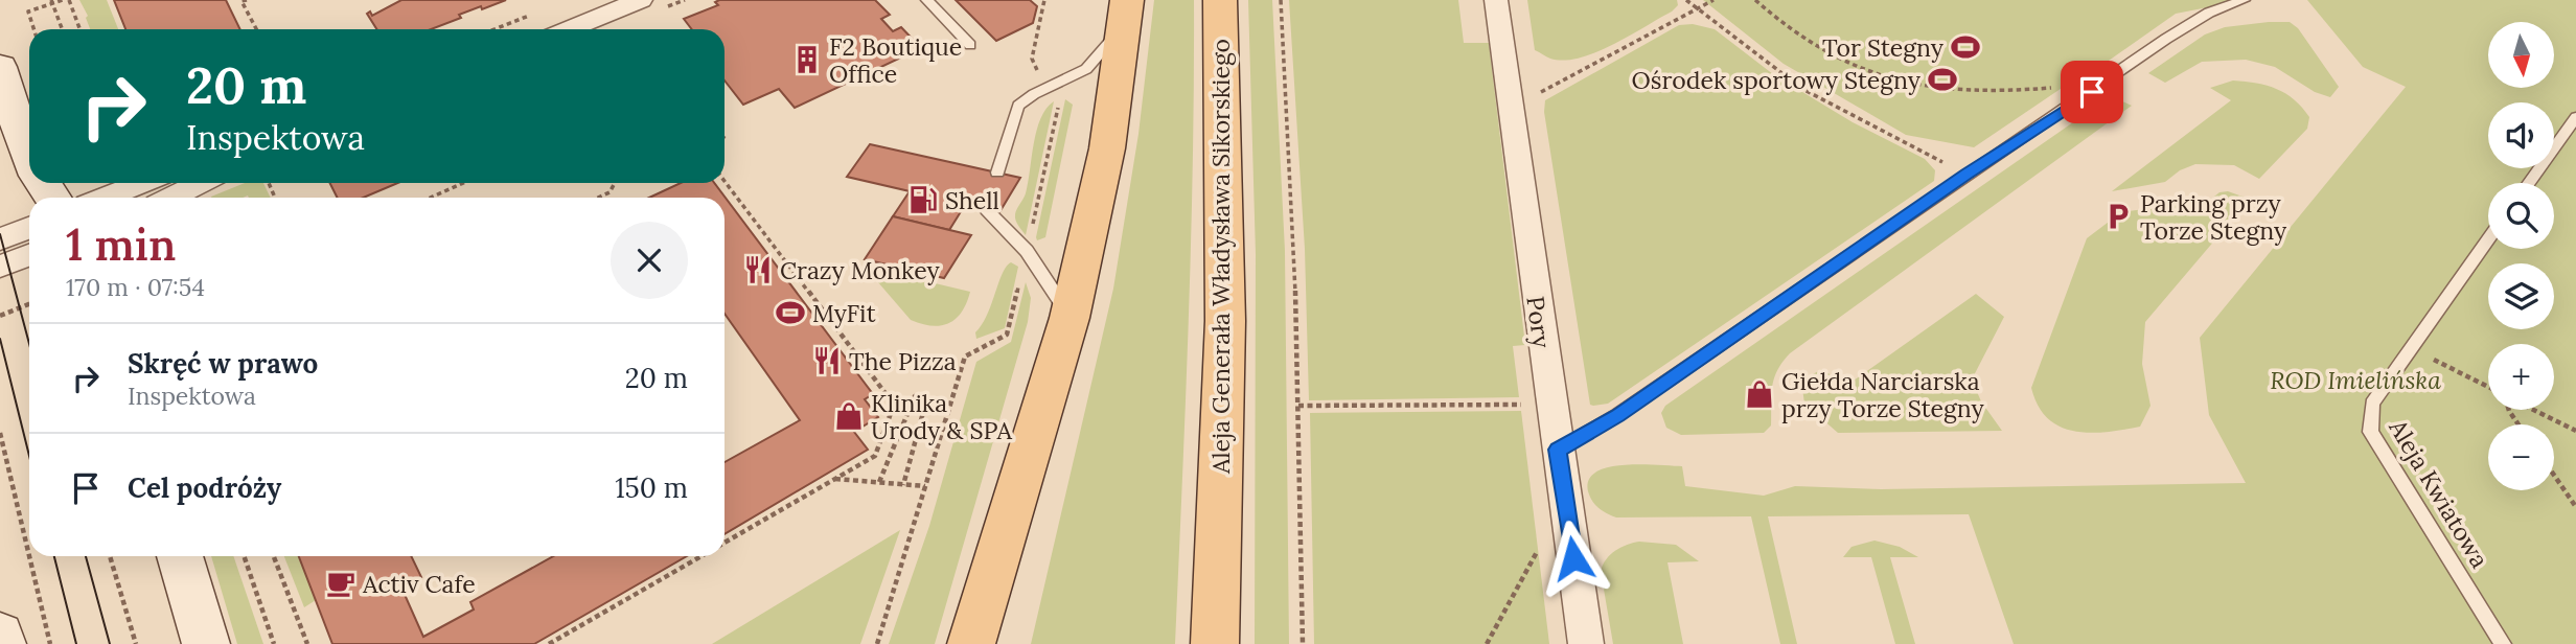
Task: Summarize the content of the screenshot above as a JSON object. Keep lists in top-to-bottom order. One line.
{"streets":{"main road":["Aleja Generała Władysława Sikorskiego"],"street":["Pory"],"lane":["Aleja Kwiatowa"]},"parks":["ROD Imielińska"],"places":{"sports":["Tor Stegny","Ośrodek sportowy Stegny","MyFit"],"building":["F2 Boutique Office"],"fuel station":["Shell"],"parking":["Parking przy Torze Stegny"],"restaurant":["Crazy Monkey","The Pizza"],"shop":["Giełda Narciarska przy Torze Stegny","Klinika Urody & SPA"],"cafe":["Activ Cafe"]},"north":"bottom","page":{"map_buttons":["+","−"],"turn":["20 m","Inspektowa"],"heading":["1 min","170 m · 07:54"],"list":[{"name":"Skręć w prawo","note":"Inspektowa","value":"20 m"},{"name":"Cel podróży","value":"150 m"}]}}
